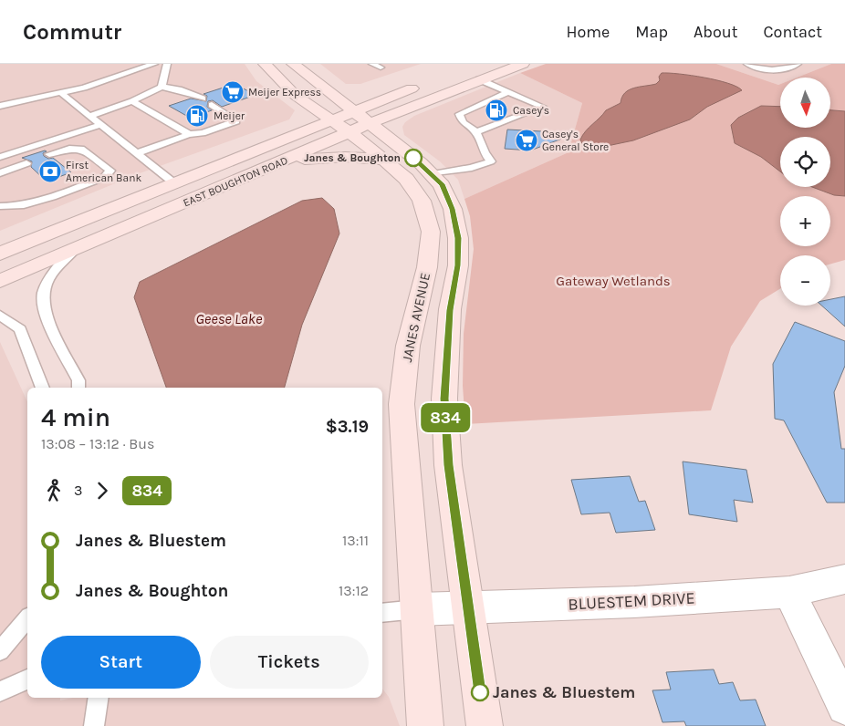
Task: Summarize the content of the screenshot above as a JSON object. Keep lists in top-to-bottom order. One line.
{"streets":{"street":["EAST BOUGHTON ROAD","JANES AVENUE","BLUESTEM DRIVE"]},"crossings":[["EAST BOUGHTON ROAD","JANES AVENUE"],["JANES AVENUE","BLUESTEM DRIVE"]],"water":["Geese Lake"],"parks":["Gateway Wetlands"],"places":{"supermarket":["Meijer Express","Casey's General Store"],"fuel station":["Casey's","Meijer"],"other":["Janes & Boughton","Janes & Bluestem"],"bank":["First American Bank"]},"lines":["bus line 834"],"north":"bottom","page":{"header":"Commutr","nav":["Home","Map","About","Contact"],"on_map":"834","map_buttons":["+","−"],"heading":["4 min","13:08 – 13:12 · Bus","$3.19"],"legs":["3","834"],"list":[{"name":"Janes & Bluestem","value":"13:11"},{"name":"Janes & Boughton","value":"13:12"}],"buttons":["Start","Tickets"]}}
